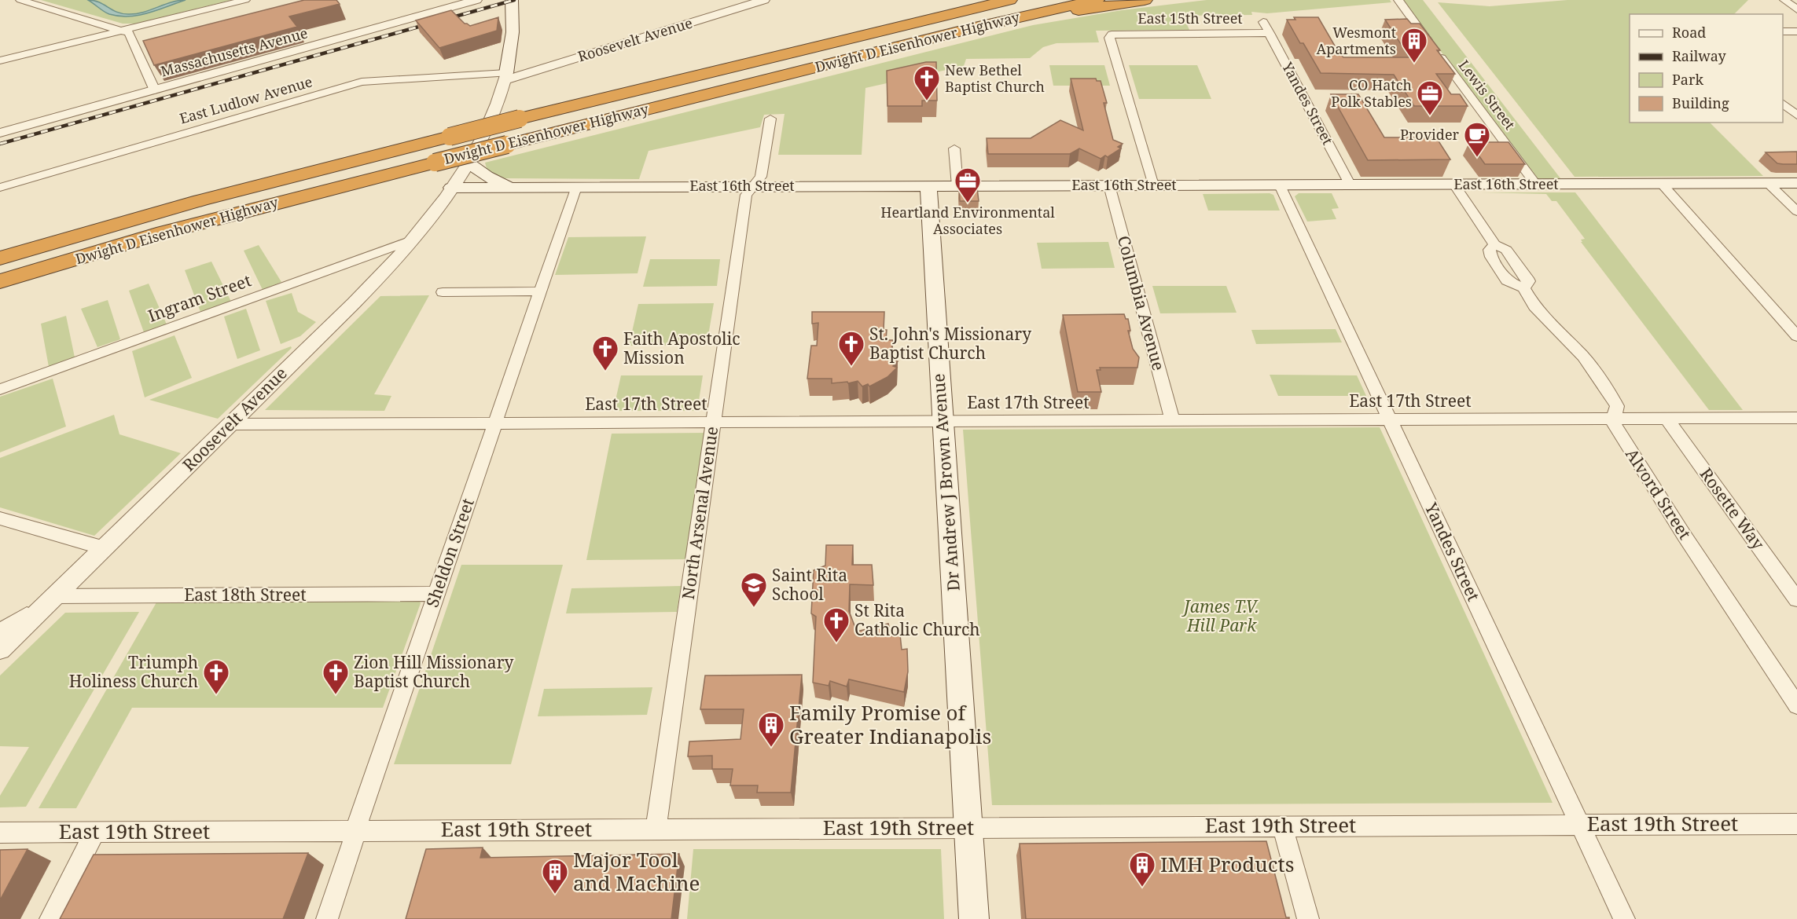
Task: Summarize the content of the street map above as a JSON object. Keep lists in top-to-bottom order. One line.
{"streets":{"highway":["Dwight D Eisenhower Highway"],"main road":["East 16th Street","Dr Andrew J Brown Avenue"],"street":["East 15th Street","Roosevelt Avenue","Massachusetts Avenue","Lewis Street","East Ludlow Avenue","Yandes Street","Ingram Street","Columbia Avenue","East 17th Street","Alvord Street","Rosette Way","North Arsenal Avenue","Sheldon Street","East 18th Street","East 19th Street"]},"crossings":[["East 15th Street","Yandes Street"],["East 15th Street","East 16th Street"],["Roosevelt Avenue","East Ludlow Avenue"],["Roosevelt Avenue","East 16th Street"],["Roosevelt Avenue","Ingram Street"],["Roosevelt Avenue","East 17th Street"],["Roosevelt Avenue","East 18th Street"],["Lewis Street","East 16th Street"],["Yandes Street","East 16th Street"],["Yandes Street","East 17th Street"],["Yandes Street","East 19th Street"],["East 16th Street","Columbia Avenue"],["East 16th Street","Dr Andrew J Brown Avenue"],["East 16th Street","Alvord Street"],["East 16th Street","North Arsenal Avenue"],["East 16th Street","Sheldon Street"],["Columbia Avenue","East 17th Street"],["East 17th Street","Dr Andrew J Brown Avenue"],["East 17th Street","Alvord Street"],["East 17th Street","Rosette Way"],["East 17th Street","North Arsenal Avenue"],["East 17th Street","Sheldon Street"],["Dr Andrew J Brown Avenue","East 19th Street"],["North Arsenal Avenue","East 19th Street"],["Sheldon Street","East 18th Street"],["Sheldon Street","East 19th Street"]],"parks":["James T.V. Hill Park"],"places":{"building":["Wesmont Apartments","Family Promise of Greater Indianapolis","IMH Products","Major Tool and Machine"],"church":["New Bethel Baptist Church","St. John's Missionary Baptist Church","Faith Apostolic Mission","St Rita Catholic Church","Triumph Holiness Church","Zion Hill Missionary Baptist Church"],"office":["CO Hatch Polk Stables","Heartland Environmental Associates"],"cafe":["Provider"],"school or university":["Saint Rita School"]},"legend":["Road","Railway","Park","Building"]}
